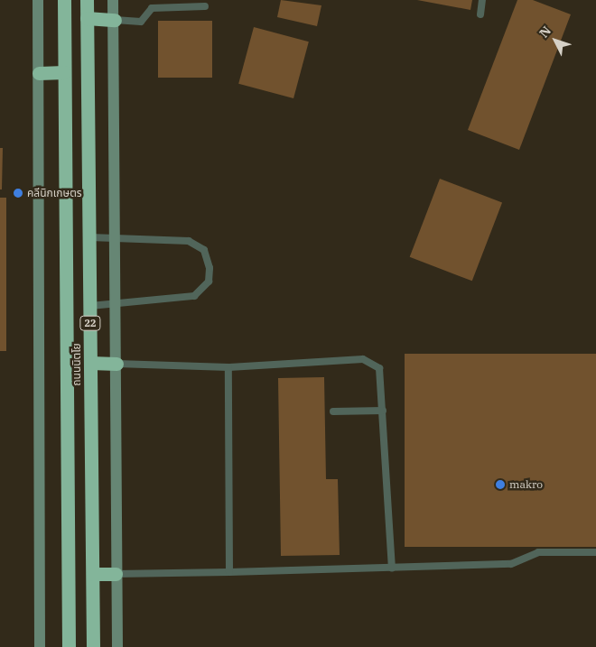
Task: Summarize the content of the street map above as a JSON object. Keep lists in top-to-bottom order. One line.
{"streets":{"highway":["22","ถนนนิตโย"]},"places":["คลีนิกเกษตร","makro"],"north":"top left"}
